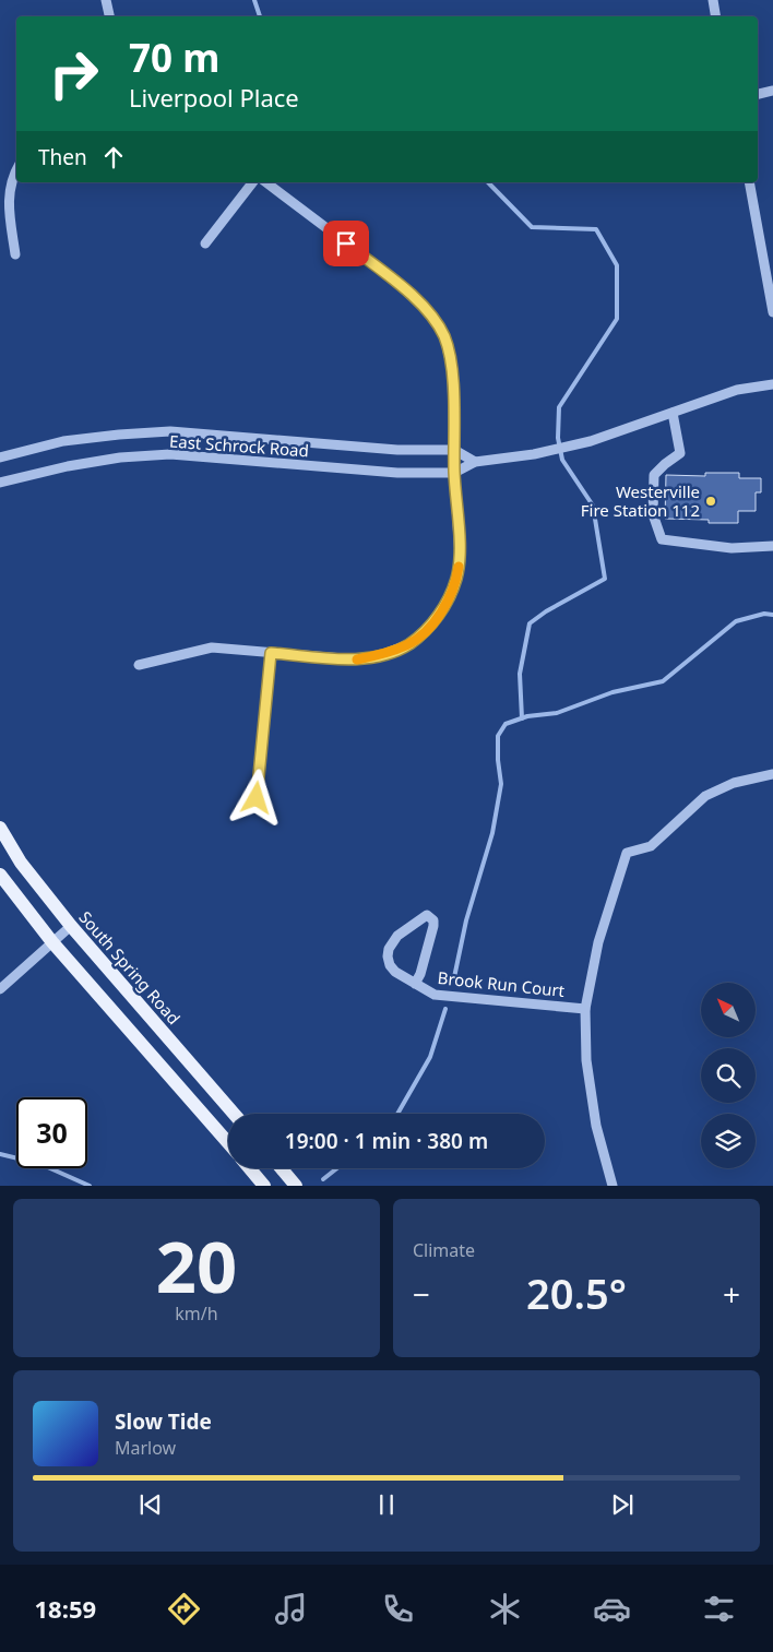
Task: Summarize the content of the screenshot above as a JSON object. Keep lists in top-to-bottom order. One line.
{"streets":{"main road":["South Spring Road"],"street":["East Schrock Road","Brook Run Court"]},"places":["Westerville Fire Station 112"],"north":"top left","page":{"turn":["70 m","Liverpool Place"],"then":"Then","limit":"30","trip":"19:00 · 1 min · 380 m","tile":[["20","km/h"],"Climate"],"heat":["−","20.5°","+"],"song":["Slow Tide","Marlow"],"tabs":"18:59"}}
